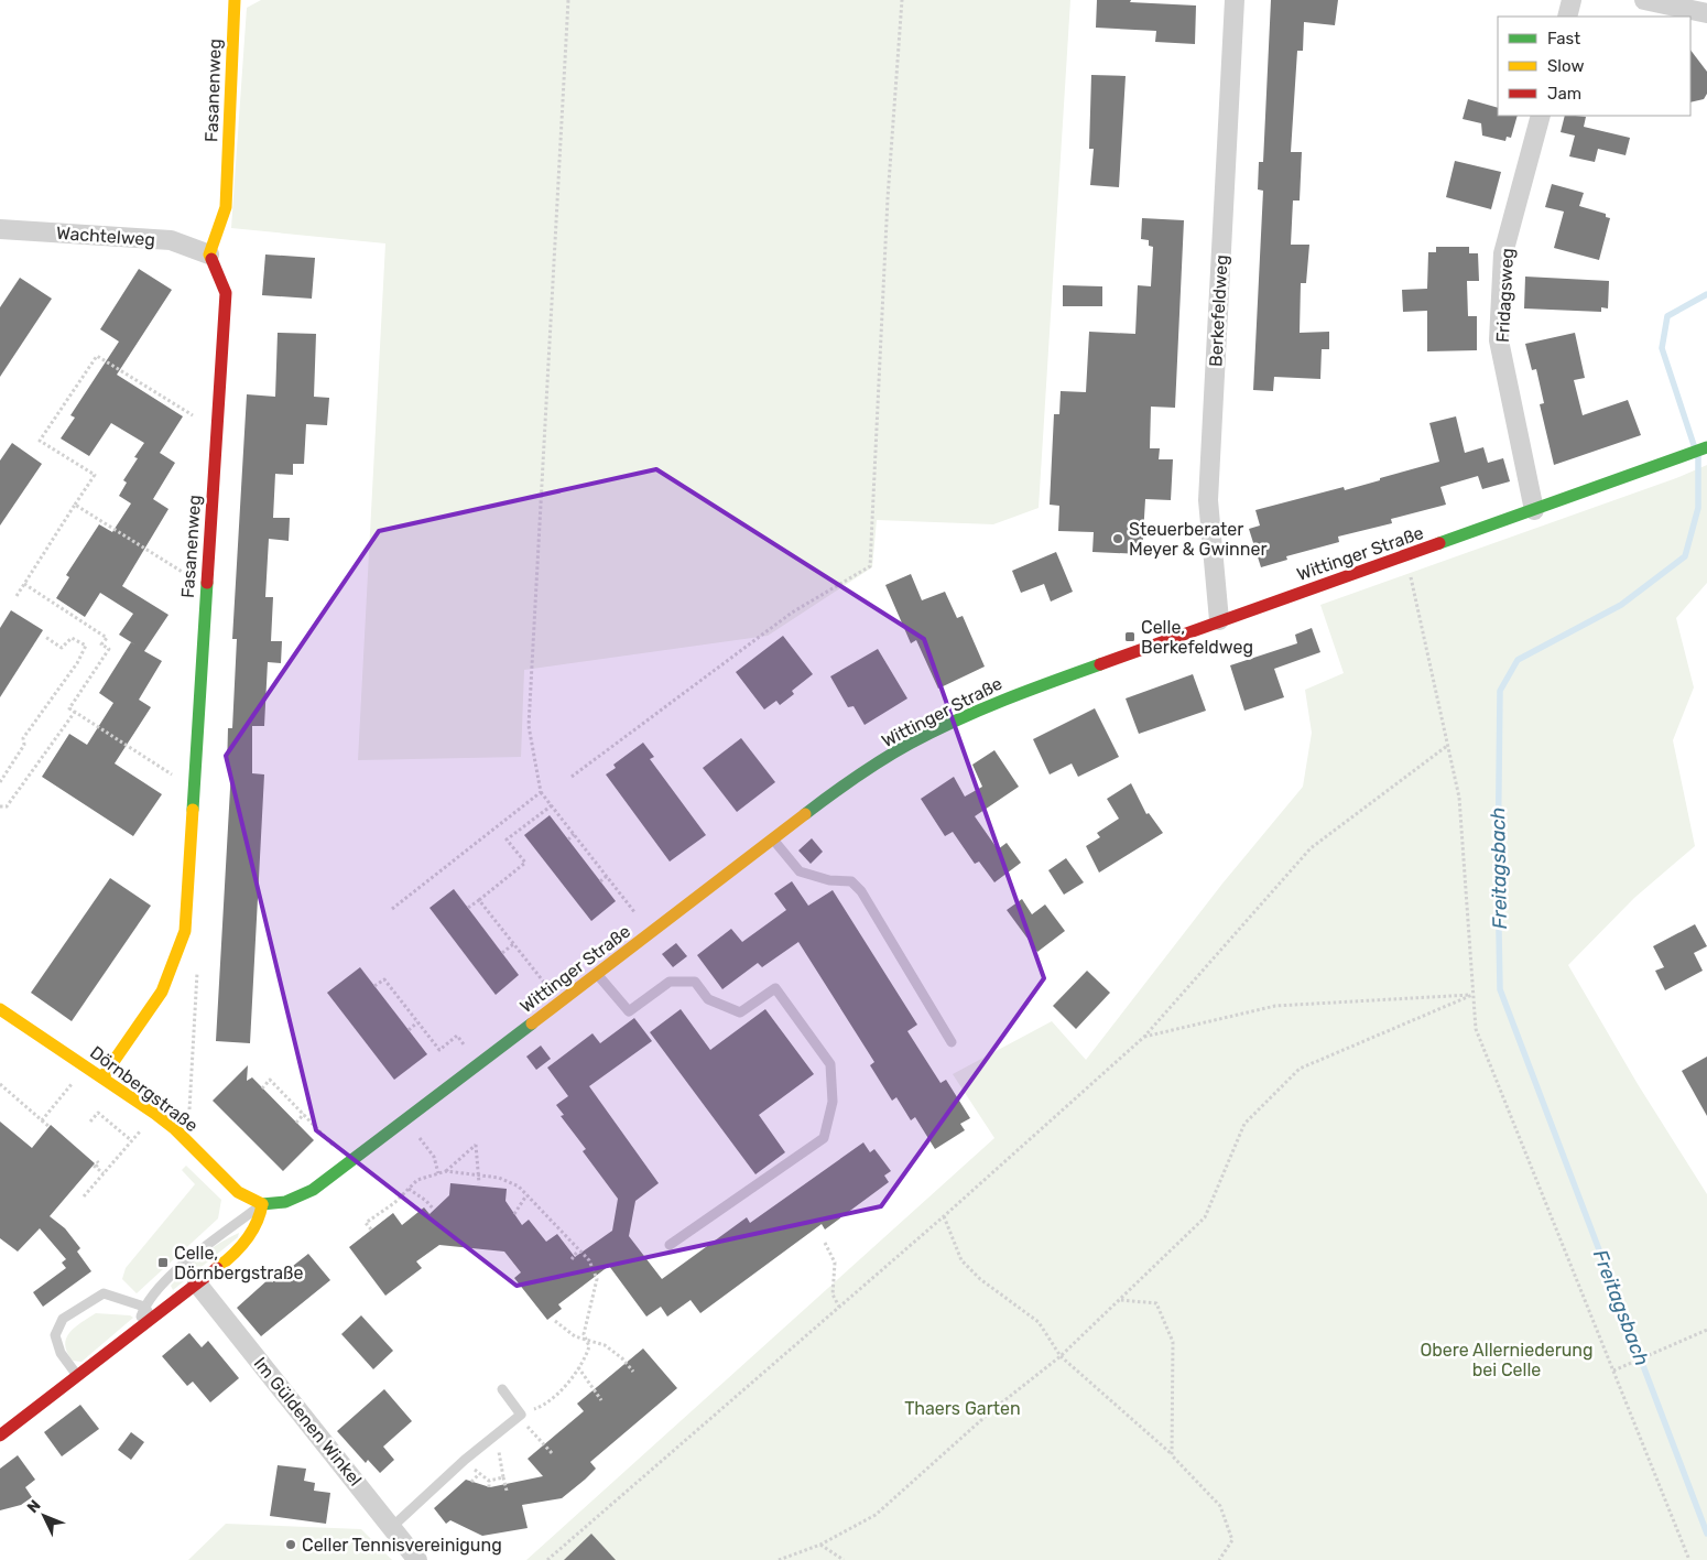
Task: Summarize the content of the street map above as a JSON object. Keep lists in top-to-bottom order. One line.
{"streets":{"main road":["Fasanenweg","Wittinger Straße","Dörnbergstraße"],"street":["Wachtelweg","Fridagsweg","Berkefeldweg","Im Güldenen Winkel"]},"crossings":[["Fasanenweg","Wachtelweg"],["Fasanenweg","Dörnbergstraße"],["Fridagsweg","Wittinger Straße"],["Berkefeldweg","Wittinger Straße"],["Wittinger Straße","Dörnbergstraße"]],"water":["Freitagsbach"],"parks":["Obere Allerniederung bei Celle","Thaers Garten"],"places":{"other":["Steuerberater Meyer & Gwinner","Celler Tennisvereinigung"],"transit":["Celle, Berkefeldweg","Celle, Dörnbergstraße"]},"legend":["Fast","Slow","Jam"],"north":"top left"}
